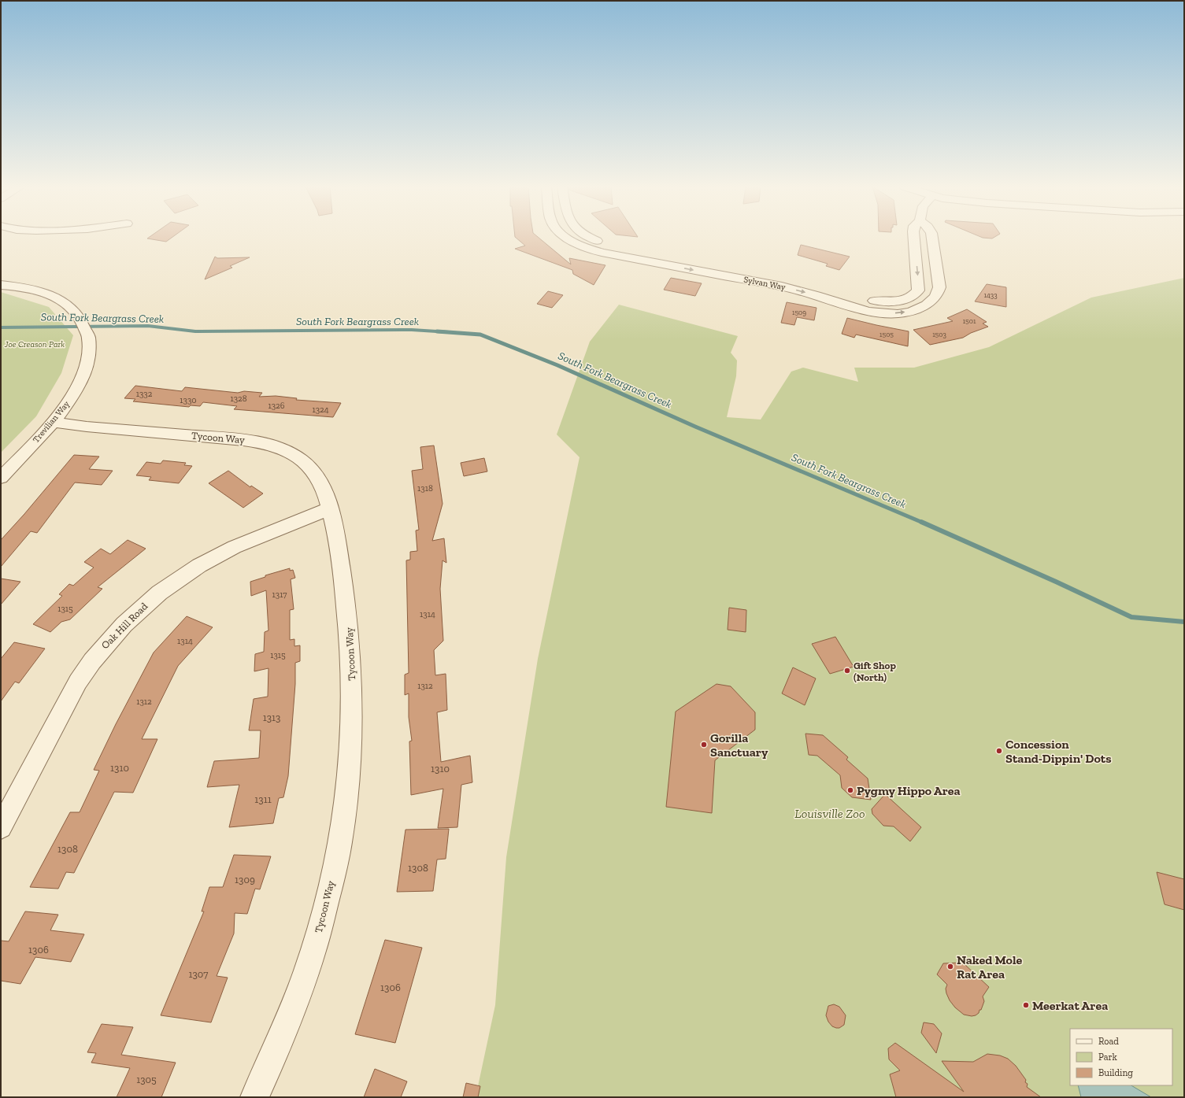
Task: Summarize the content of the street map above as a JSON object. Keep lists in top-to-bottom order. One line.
{"streets":{"street":["Sylvan Way","Trevilian Way","Tycoon Way","Oak Hill Road"]},"crossings":[["Trevilian Way","Tycoon Way"],["Tycoon Way","Oak Hill Road"]],"water":["South Fork Beargrass Creek"],"parks":["Joe Creason Park","Louisville Zoo"],"places":["Gift Shop (North)","Gorilla Sanctuary","Concession Stand-Dippin' Dots","Pygmy Hippo Area","Naked Mole Rat Area","Meerkat Area"],"house_numbers":["1433","1509","1501","1505","1503","1332","1328","1330","1326","1324","1318","1317","1315","1314","1314","1315","1312","1312","1313","1310","1310","1311","1308","1308","1309","1306","1307","1306","1305"],"legend":["Road","Park","Building"]}
